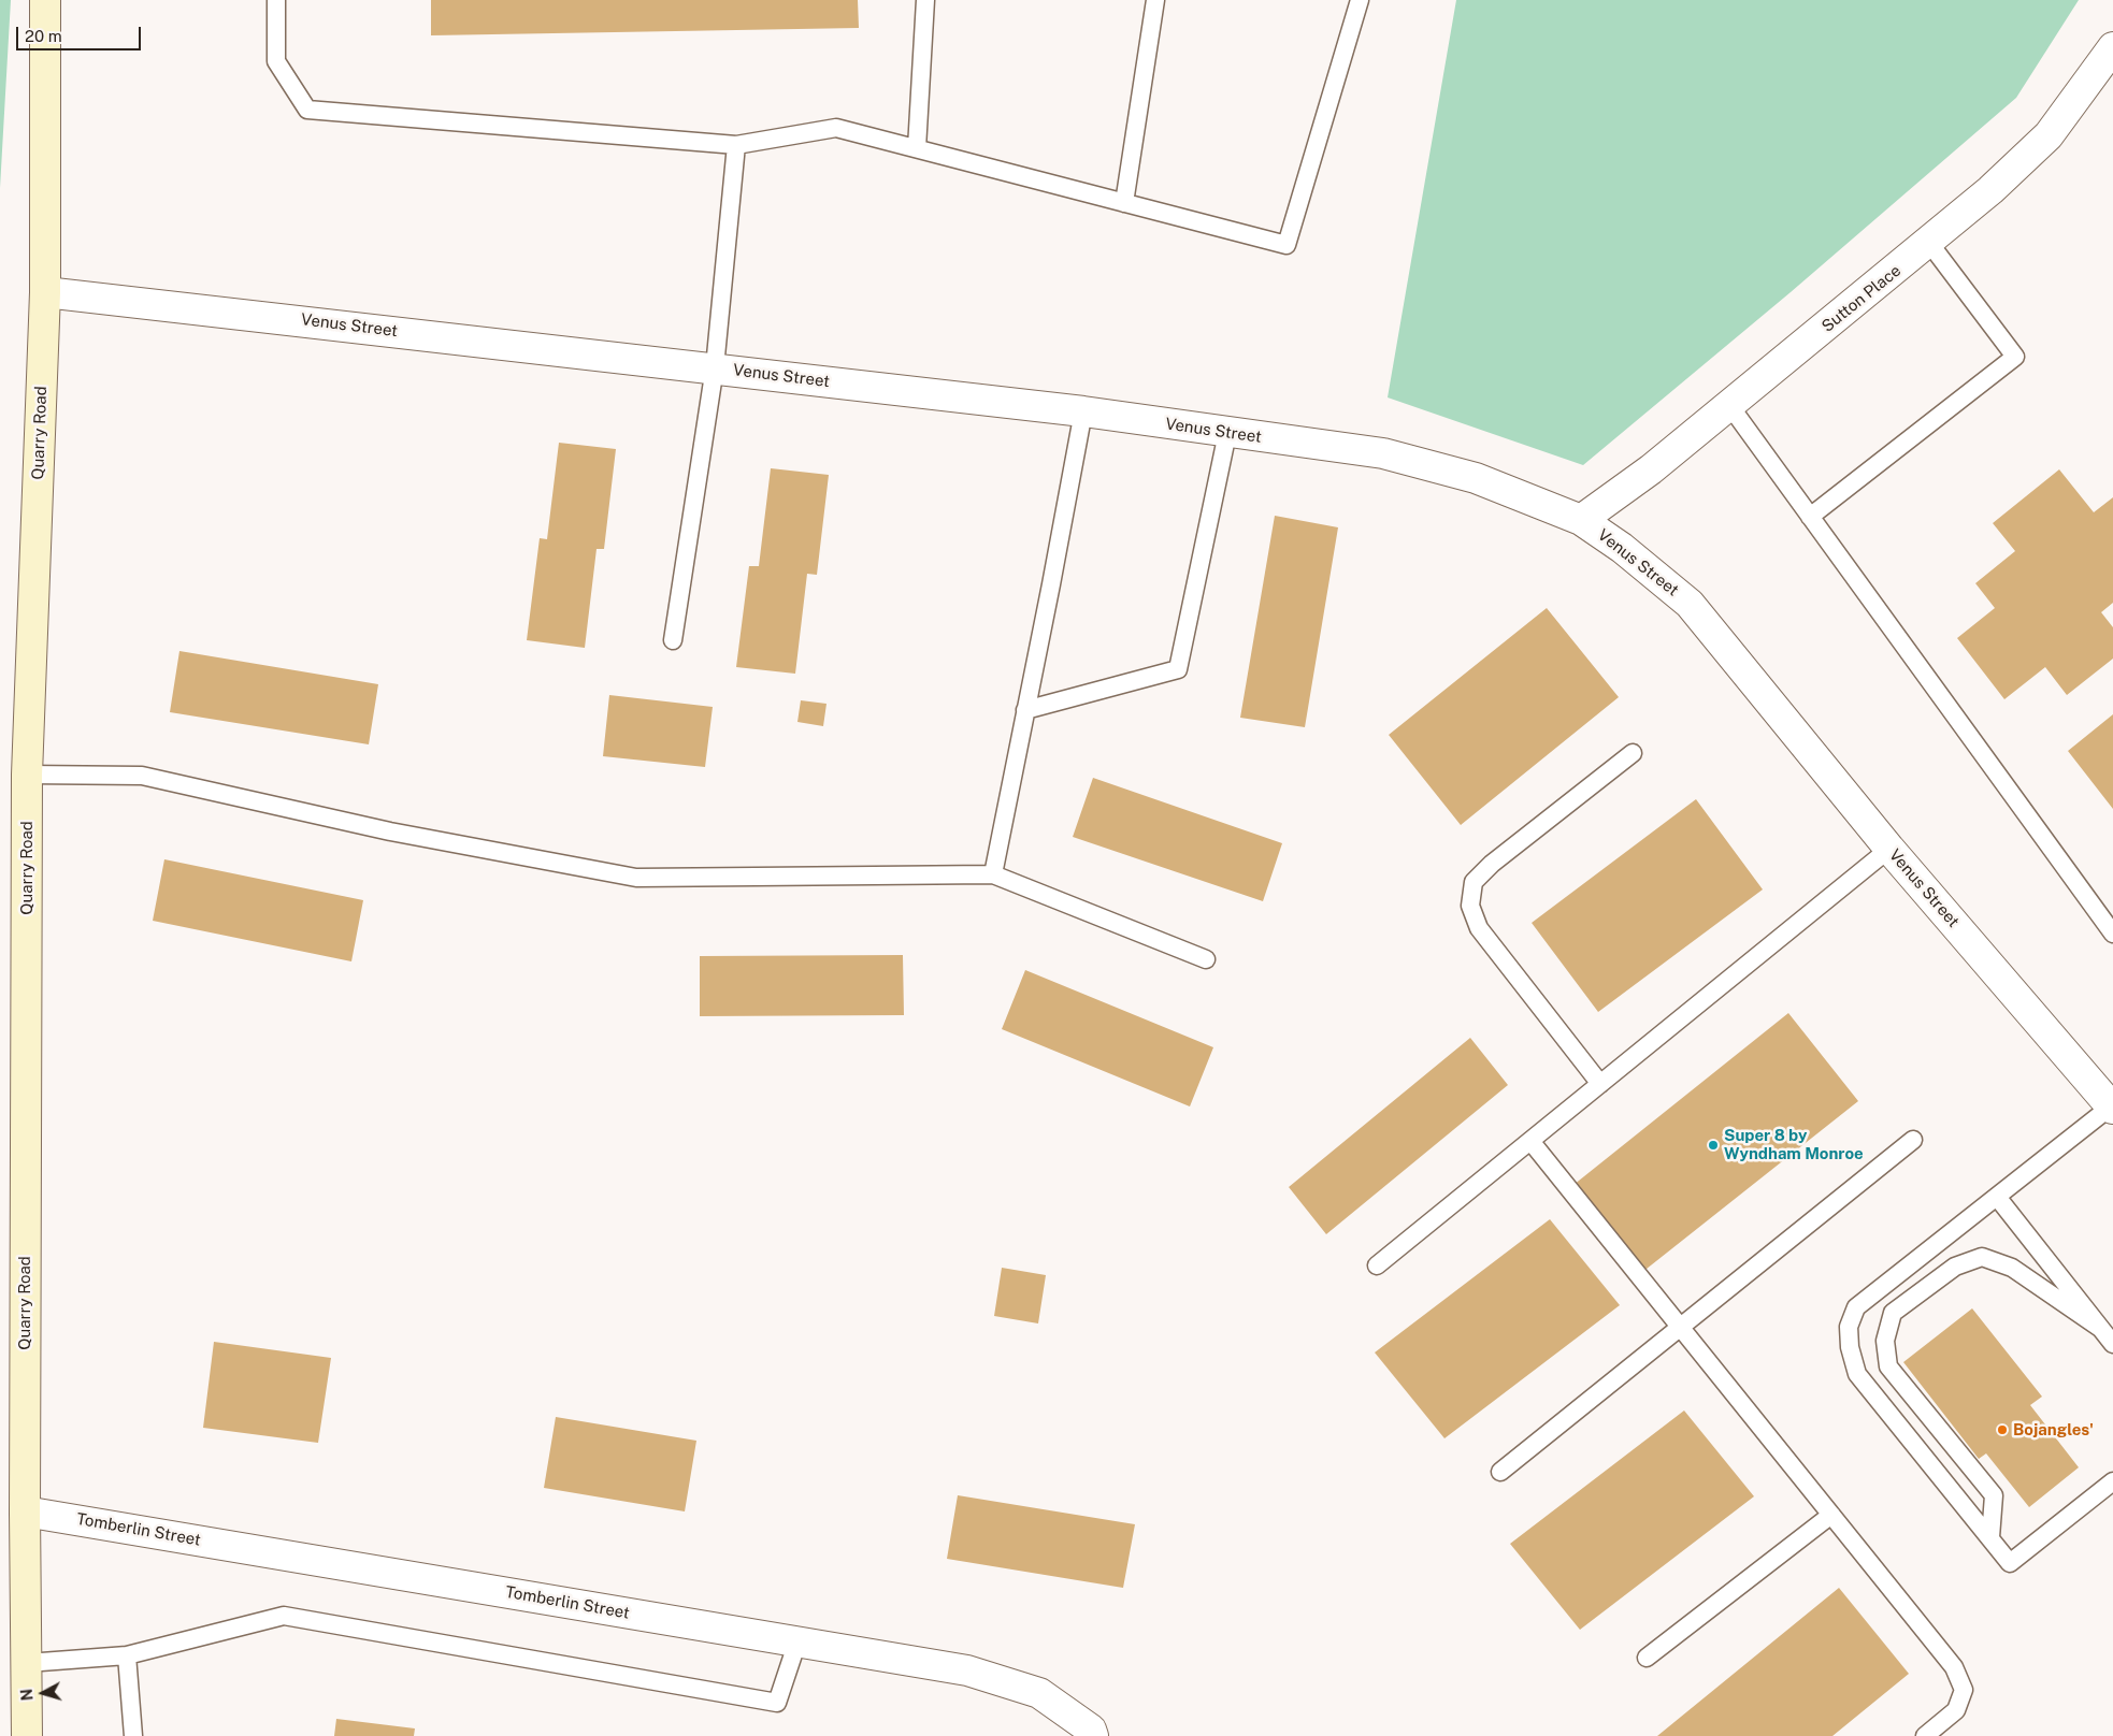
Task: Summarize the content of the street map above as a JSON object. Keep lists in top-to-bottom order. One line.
{"streets":{"street":["Sutton Place","Venus Street","Quarry Road","Tomberlin Street"]},"crossings":[["Sutton Place","Venus Street"],["Venus Street","Quarry Road"],["Quarry Road","Tomberlin Street"]],"places":["Super 8 by Wyndham Monroe","Bojangles'"],"scale_bar":"20 m","north":"left"}
